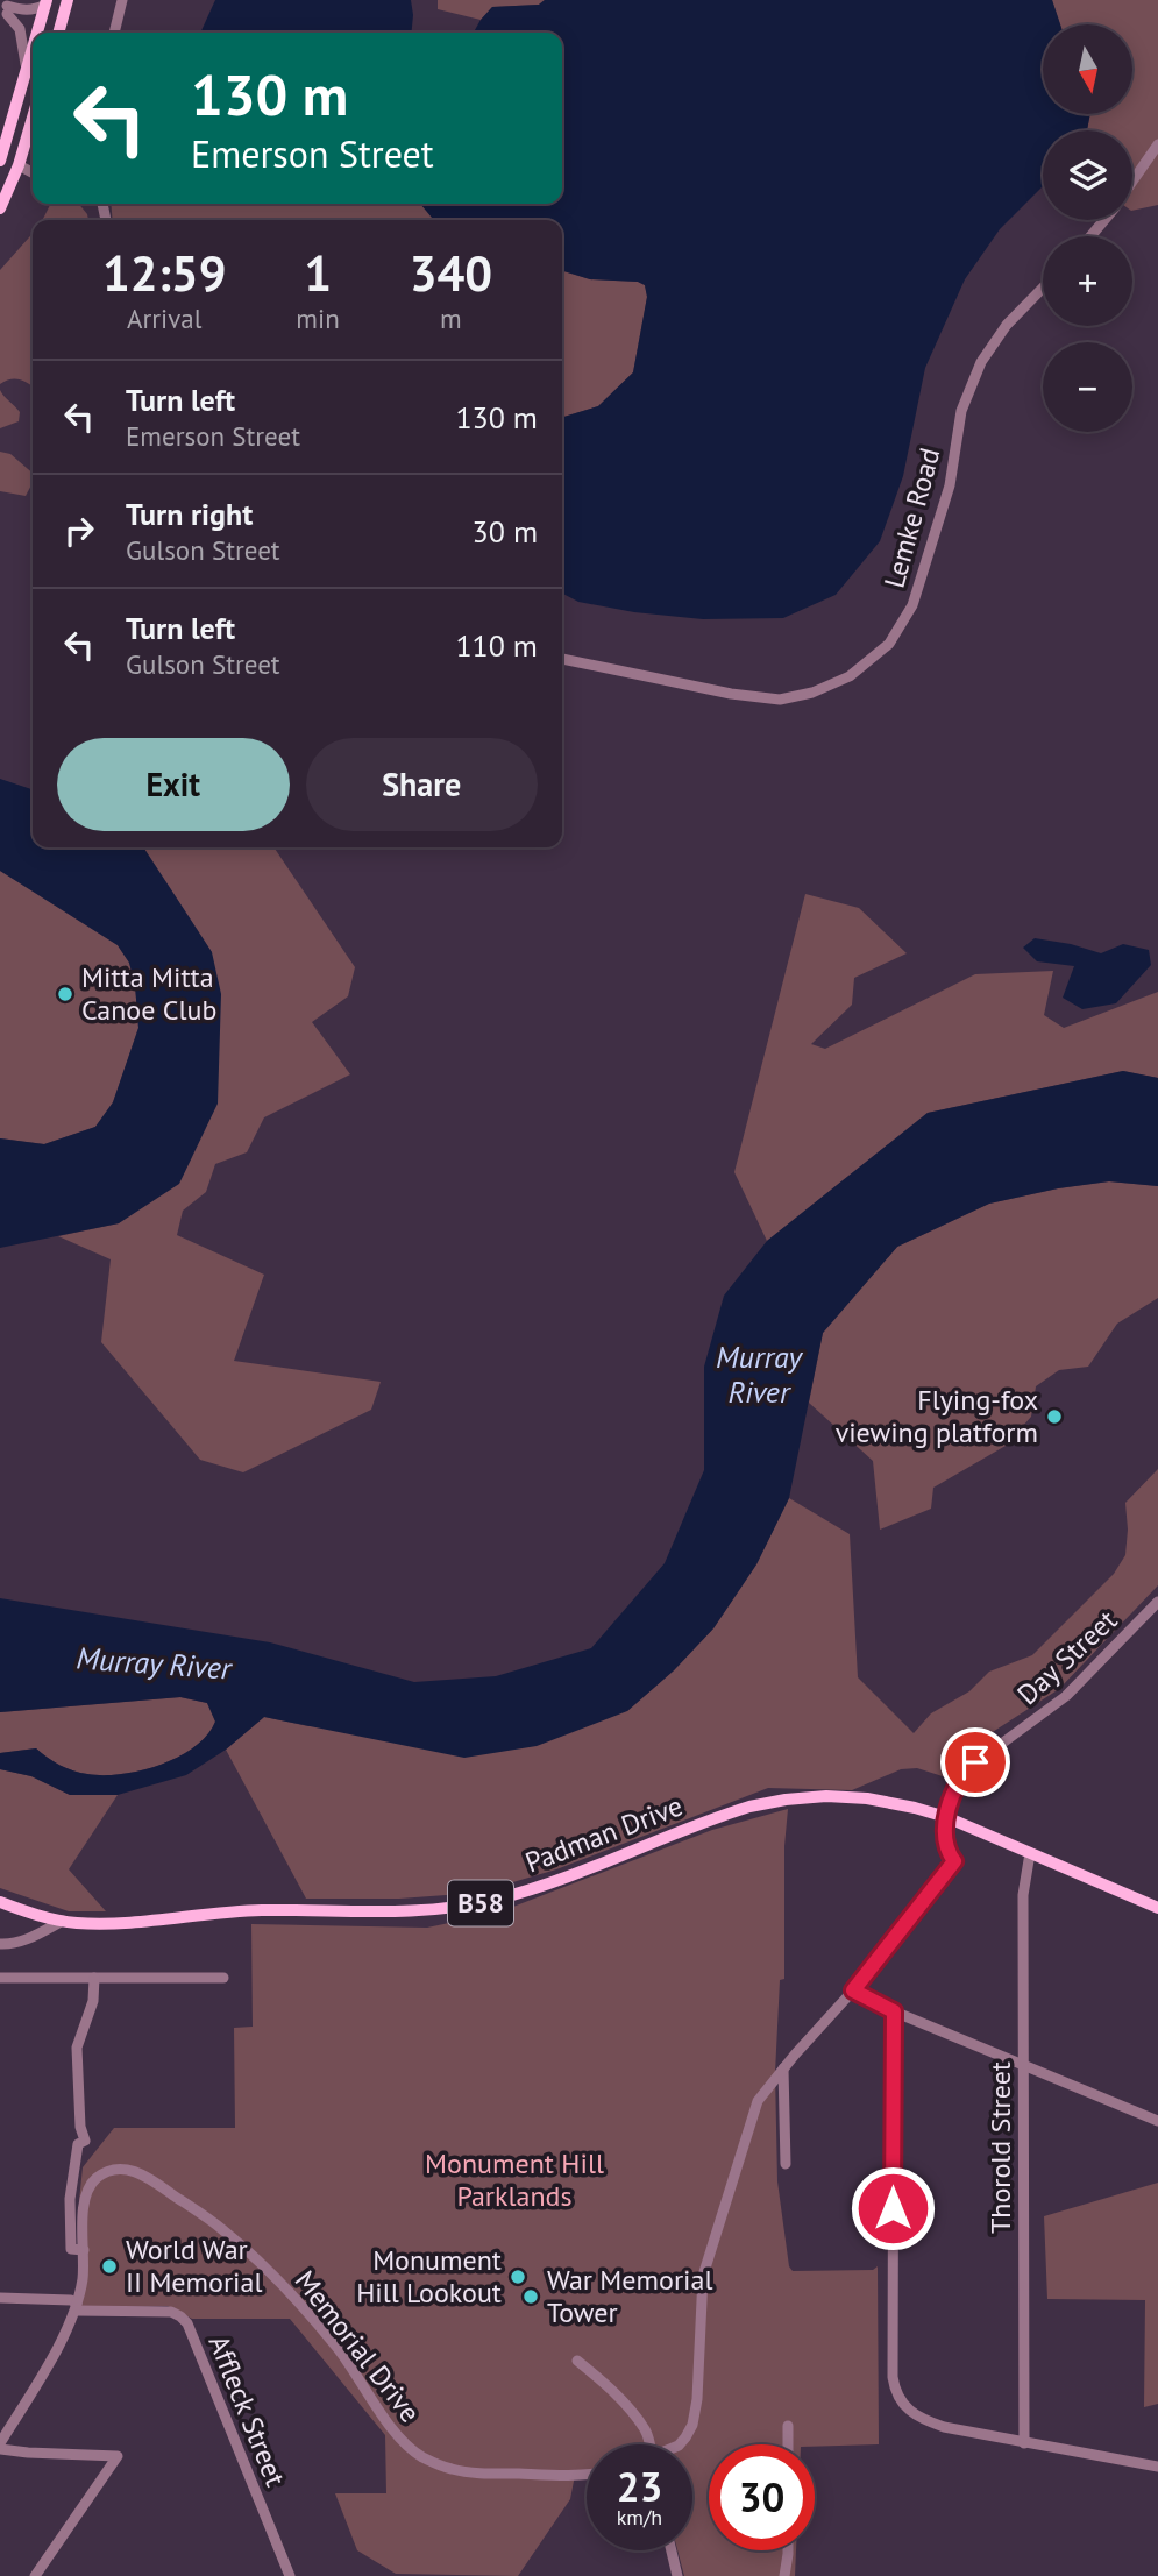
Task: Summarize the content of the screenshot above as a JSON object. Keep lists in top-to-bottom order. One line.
{"streets":{"main road":["Padman Drive","B58"],"street":["Lemke Road","Day Street","Thorold Street","Memorial Drive","Affleck Street"]},"crossings":[["Day Street","Padman Drive"],["Padman Drive","Thorold Street"],["Memorial Drive","Affleck Street"]],"water":["Murray River"],"parks":["Monument Hill Parklands"],"places":["Mitta Mitta Canoe Club","Flying-fox viewing platform","World War II Memorial","Monument Hill Lookout","War Memorial Tower"],"north":"bottom","page":{"map_buttons":["+","−"],"turn":["130 m","Emerson Street"],"eta":["12:59","Arrival","1","min","340","m"],"list":[{"name":"Turn left","note":"Emerson Street","value":"130 m"},{"name":"Turn right","note":"Gulson Street","value":"30 m"},{"name":"Turn left","note":"Gulson Street","value":"110 m"}],"buttons":["Exit","Share"],"speed":"23 km/h","limit":"30"}}
